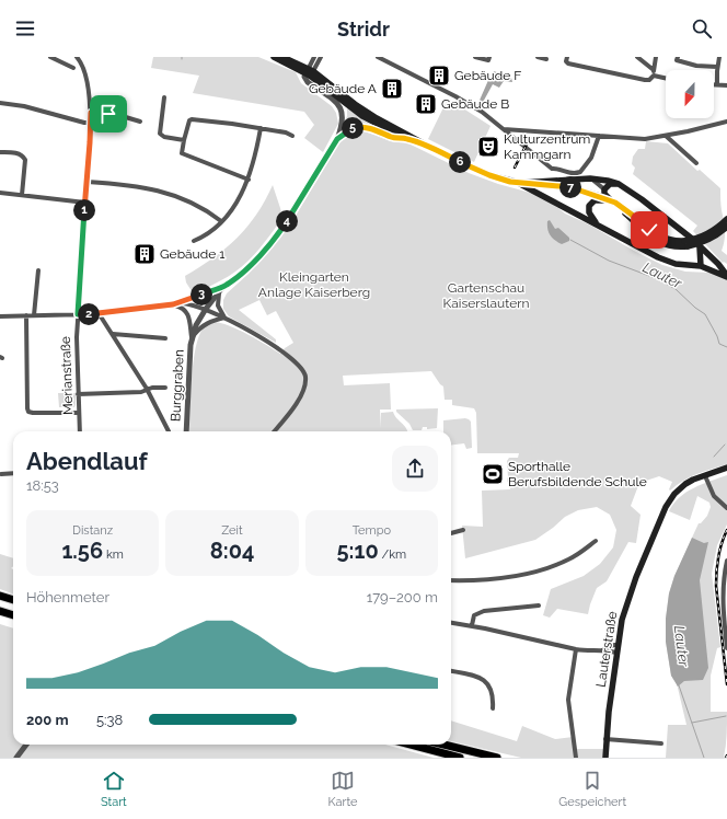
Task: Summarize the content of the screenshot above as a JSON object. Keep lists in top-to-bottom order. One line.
{"streets":{"main road":["Lauterstraße"],"street":["Merianstraße","Burggraben"]},"water":["Lauter"],"parks":["Kleingarten Anlage Kaiserberg","Gartenschau Kaiserslautern"],"places":{"building":["Gebäude F","Gebäude A","Gebäude B","Gebäude 1"],"theatre":["Kulturzentrum Kammgarn"],"sports":["Sporthalle Berufsbildende Schule"]},"north":"bottom","page":{"header":"Stridr","pins":["5","6","7","1","4","3","2"],"heading":["Abendlauf","18:53"],"stats":[["Distanz","1.56 km"],["Zeit","8:04"],["Tempo","5:10 /km"]],"chart":["Höhenmeter","179–200 m"],"list":[{"name":"200 m","note":"5:38"}],"tabs":["Start","Karte","Gespeichert"]}}
